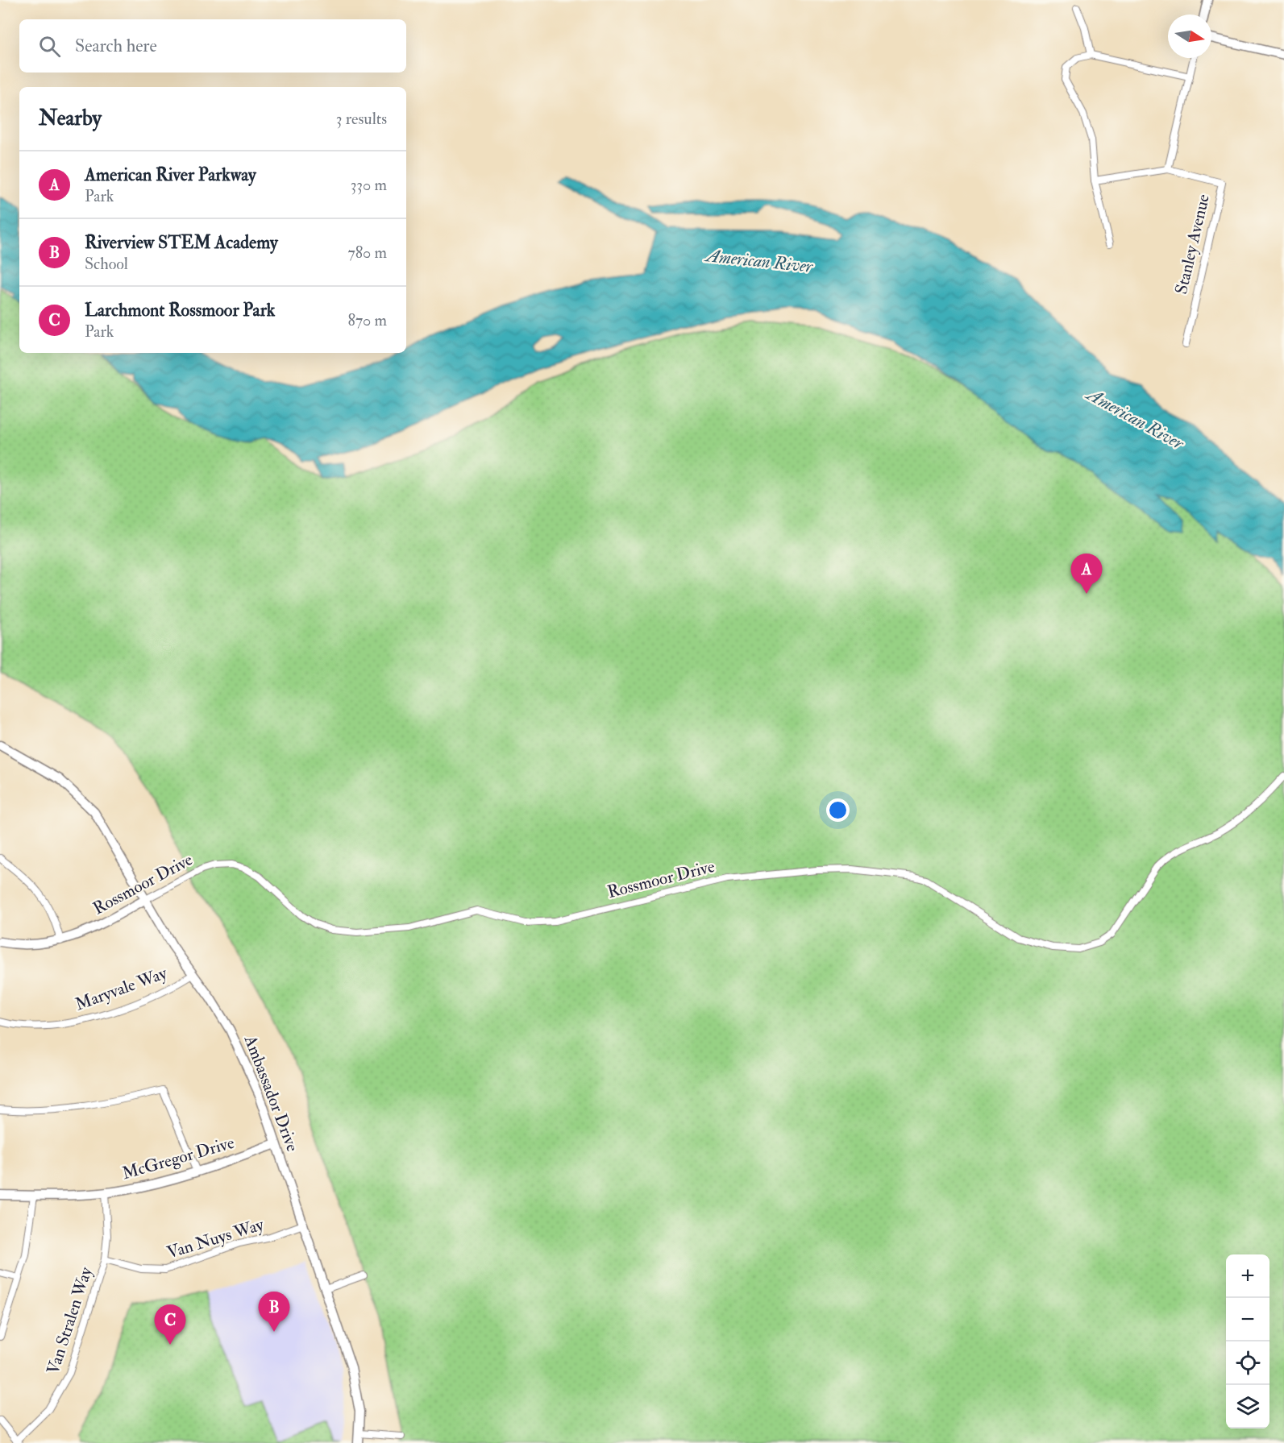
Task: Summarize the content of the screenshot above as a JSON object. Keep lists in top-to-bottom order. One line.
{"streets":{"street":["Stanley Avenue","Rossmoor Drive","Maryvale Way","Ambassador Drive","McGregor Drive","Van Nuys Way","Van Stralen Way"]},"crossings":[["Rossmoor Drive","Ambassador Drive"],["Maryvale Way","Ambassador Drive"],["Ambassador Drive","McGregor Drive"],["Ambassador Drive","Van Nuys Way"],["McGregor Drive","Van Stralen Way"],["Van Nuys Way","Van Stralen Way"]],"water":["American River"],"north":"right","page":{"search":"Search here","heading":["Nearby","3 results"],"list":[{"mark":"A","name":"American River Parkway","note":"Park","value":"330 m"},{"mark":"B","name":"Riverview STEM Academy","note":"School","value":"780 m"},{"mark":"C","name":"Larchmont Rossmoor Park","note":"Park","value":"870 m"}],"pins":["A","B","C"],"map_buttons":["+","−"]}}
